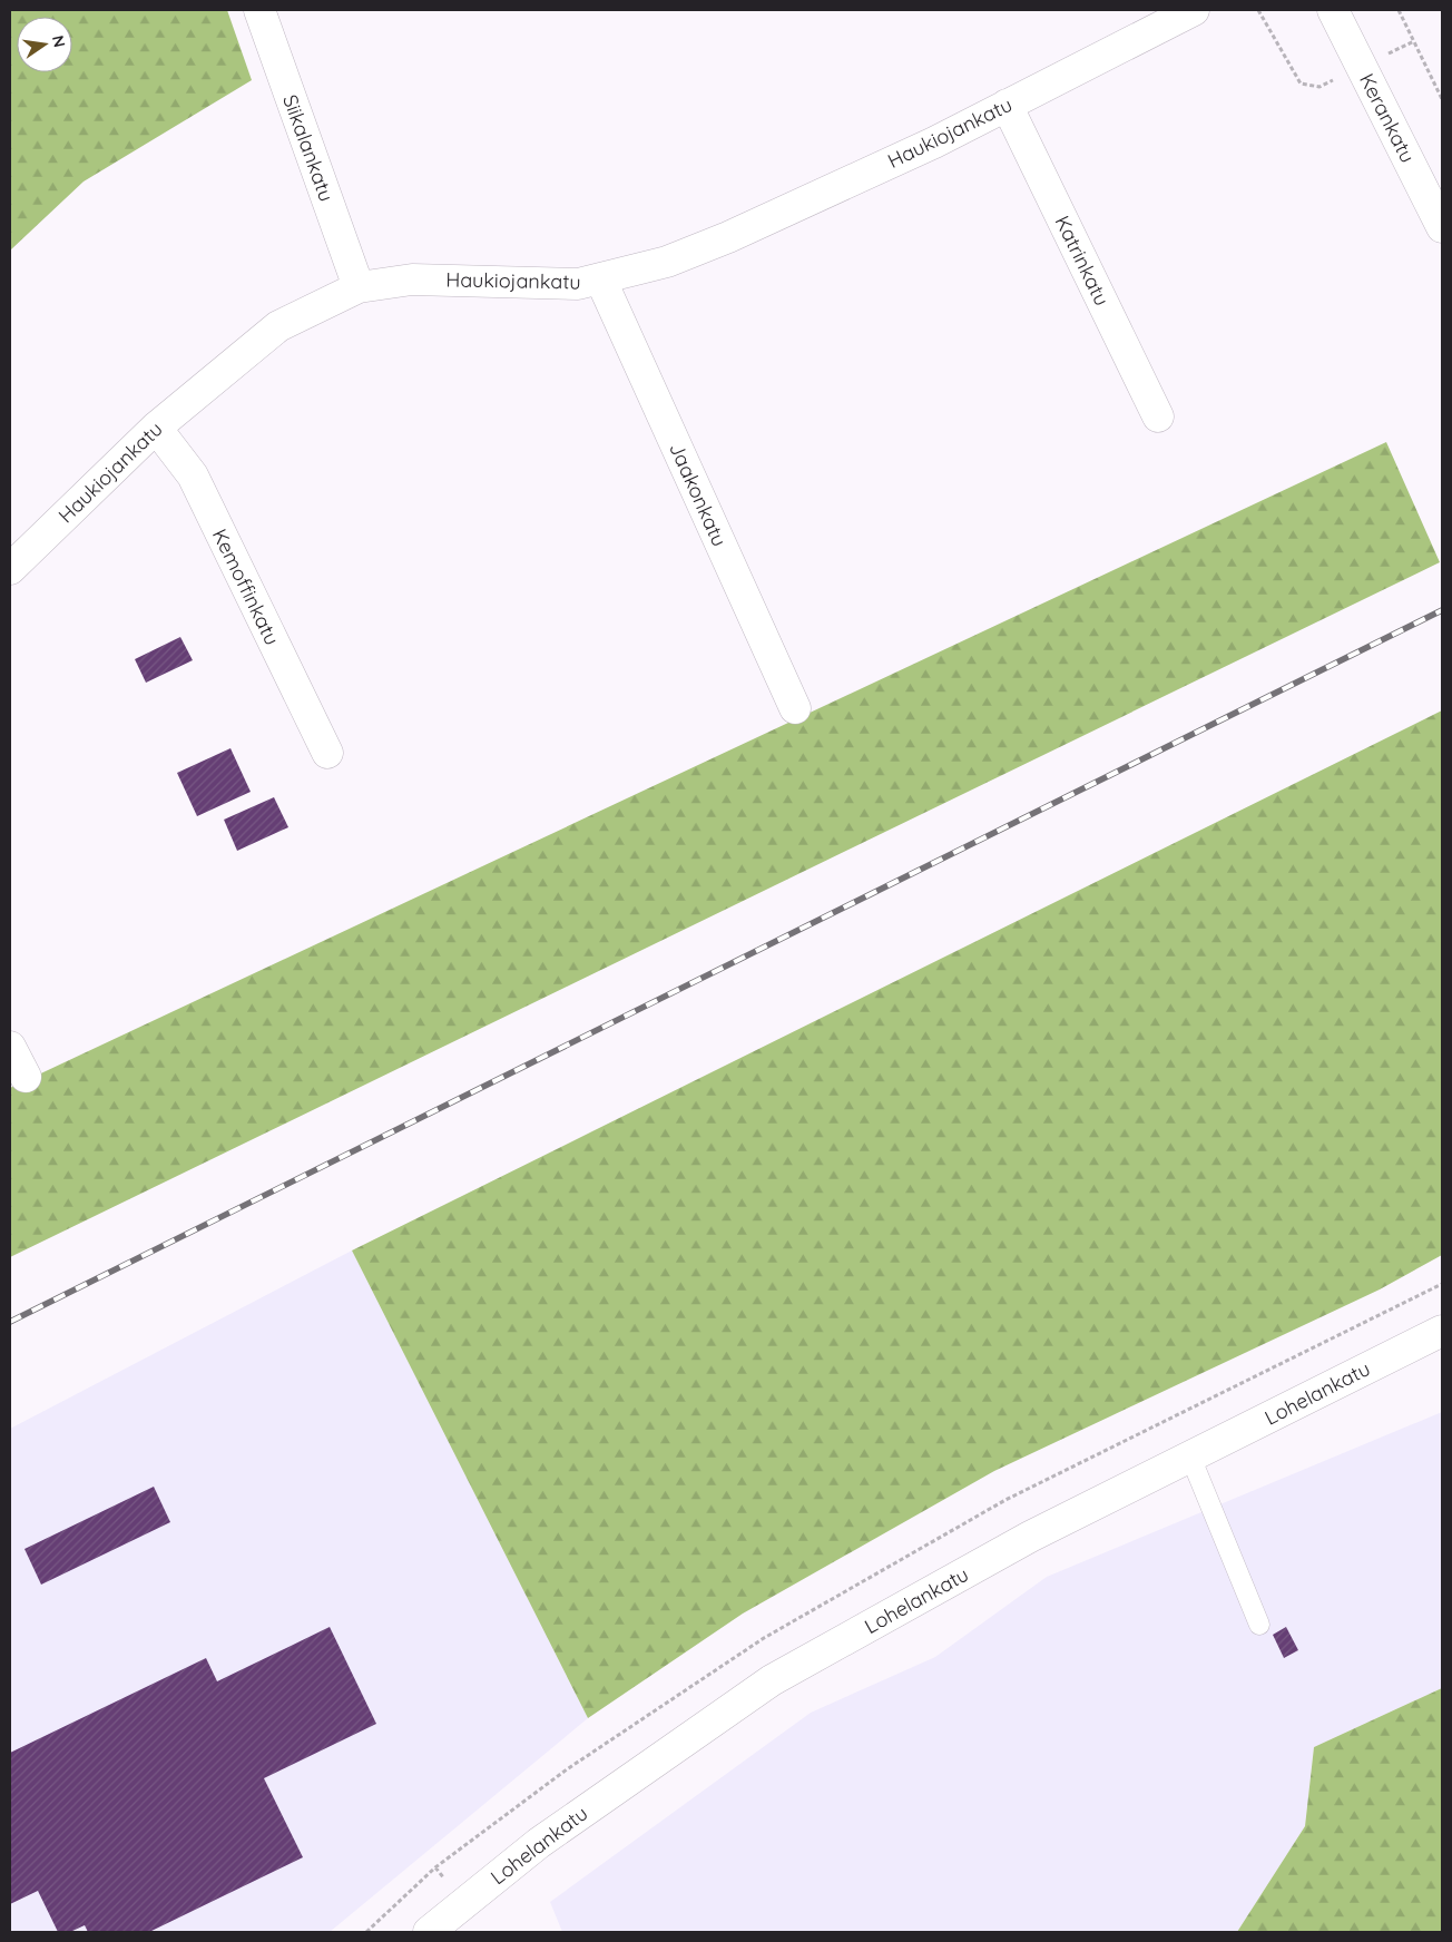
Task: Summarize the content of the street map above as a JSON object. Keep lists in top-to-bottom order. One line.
{"streets":{"street":["Kerankatu","Haukiojankatu","Siikalankatu","Katrinkatu","Jaakonkatu","Kemoffinkatu","Lohelankatu"]},"crossings":[["Haukiojankatu","Siikalankatu"],["Haukiojankatu","Katrinkatu"],["Haukiojankatu","Jaakonkatu"],["Haukiojankatu","Kemoffinkatu"]],"north":"right"}
